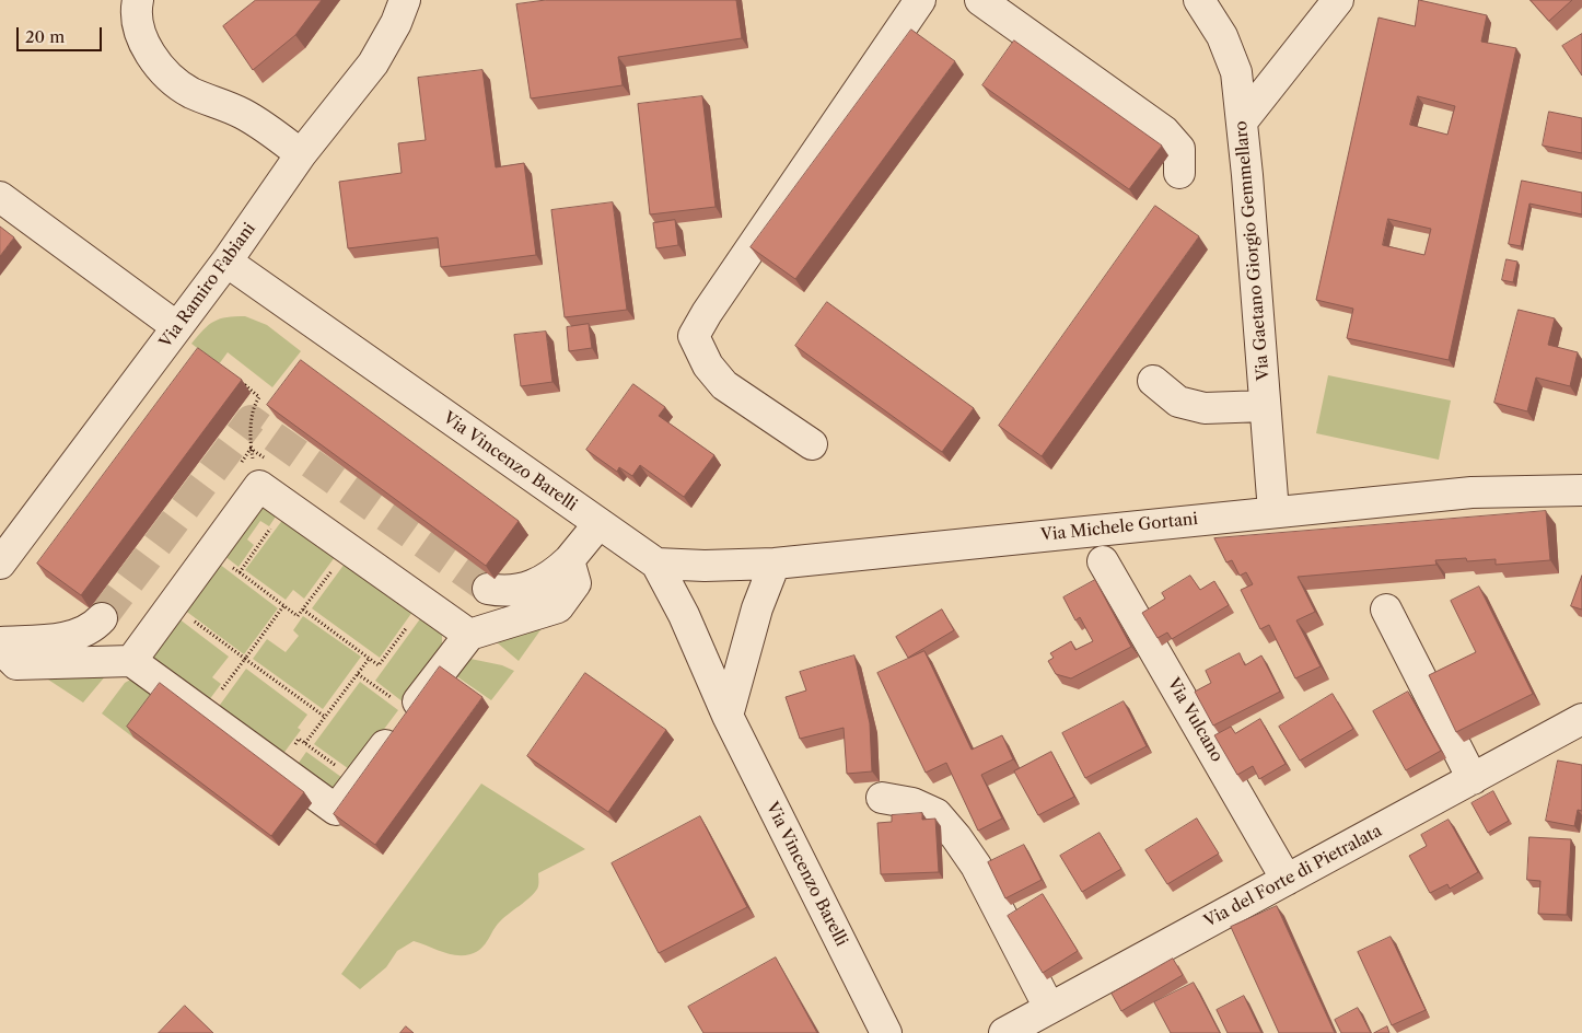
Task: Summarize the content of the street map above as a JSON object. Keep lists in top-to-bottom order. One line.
{"streets":{"street":["Via Gaetano Giorgio Gemmellaro","Via Ramiro Fabiani","Via Vincenzo Barelli","Via Michele Gortani","Via Vulcano","Via del Forte di Pietralata"]},"crossings":[["Via Gaetano Giorgio Gemmellaro","Via Michele Gortani"],["Via Ramiro Fabiani","Via Vincenzo Barelli"],["Via Vincenzo Barelli","Via Michele Gortani"],["Via Vulcano","Via del Forte di Pietralata"]],"scale_bar":"20 m"}
